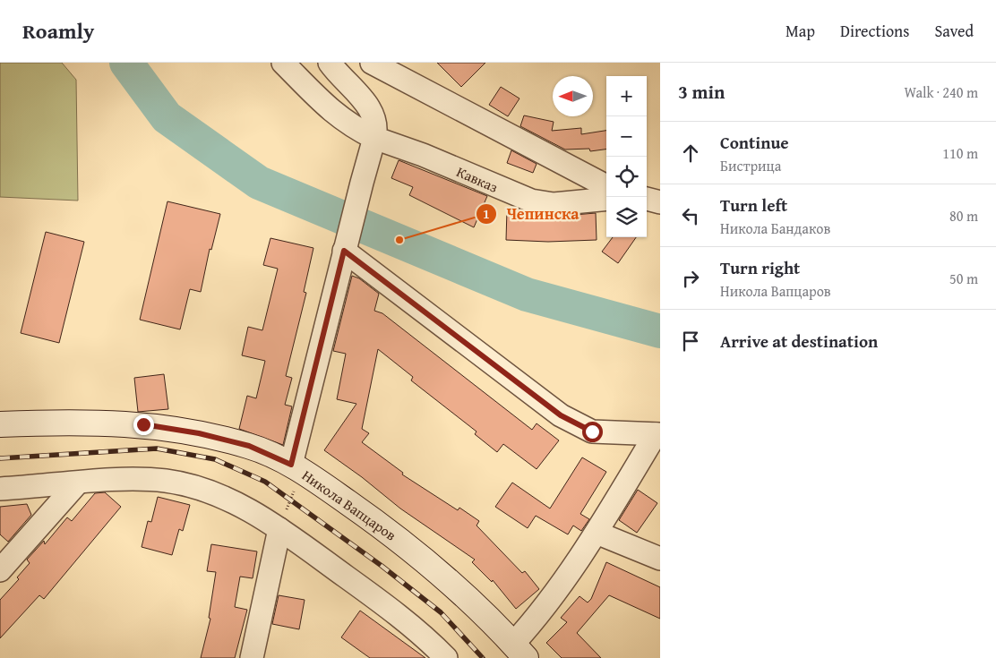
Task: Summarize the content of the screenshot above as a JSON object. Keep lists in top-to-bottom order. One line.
{"streets":{"street":["Кавказ","Никола Вапцаров"]},"places":["Чепинска"],"north":"left","page":{"header":"Roamly","nav":["Map","Directions","Saved"],"heading":["3 min","Walk · 240 m"],"map_buttons":["+","−"],"list":[["Continue","Бистрица","110 m"],["Turn left","Никола Бандаков","80 m"],["Turn right","Никола Вапцаров","50 m"],"Arrive at destination"]}}
